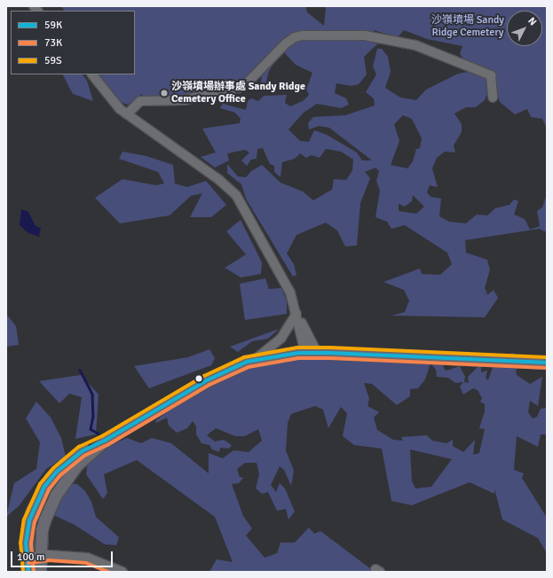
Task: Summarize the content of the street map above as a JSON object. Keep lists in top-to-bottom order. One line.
{"parks":["沙嶺墳場 Sandy Ridge Cemetery"],"places":["沙嶺墳場辦事處 Sandy Ridge Cemetery Office"],"lines":["transit line 59S","transit line 59K","transit line 73K"],"legend":["59K","73K","59S"],"scale_bar":"100 m","north":"top right"}
